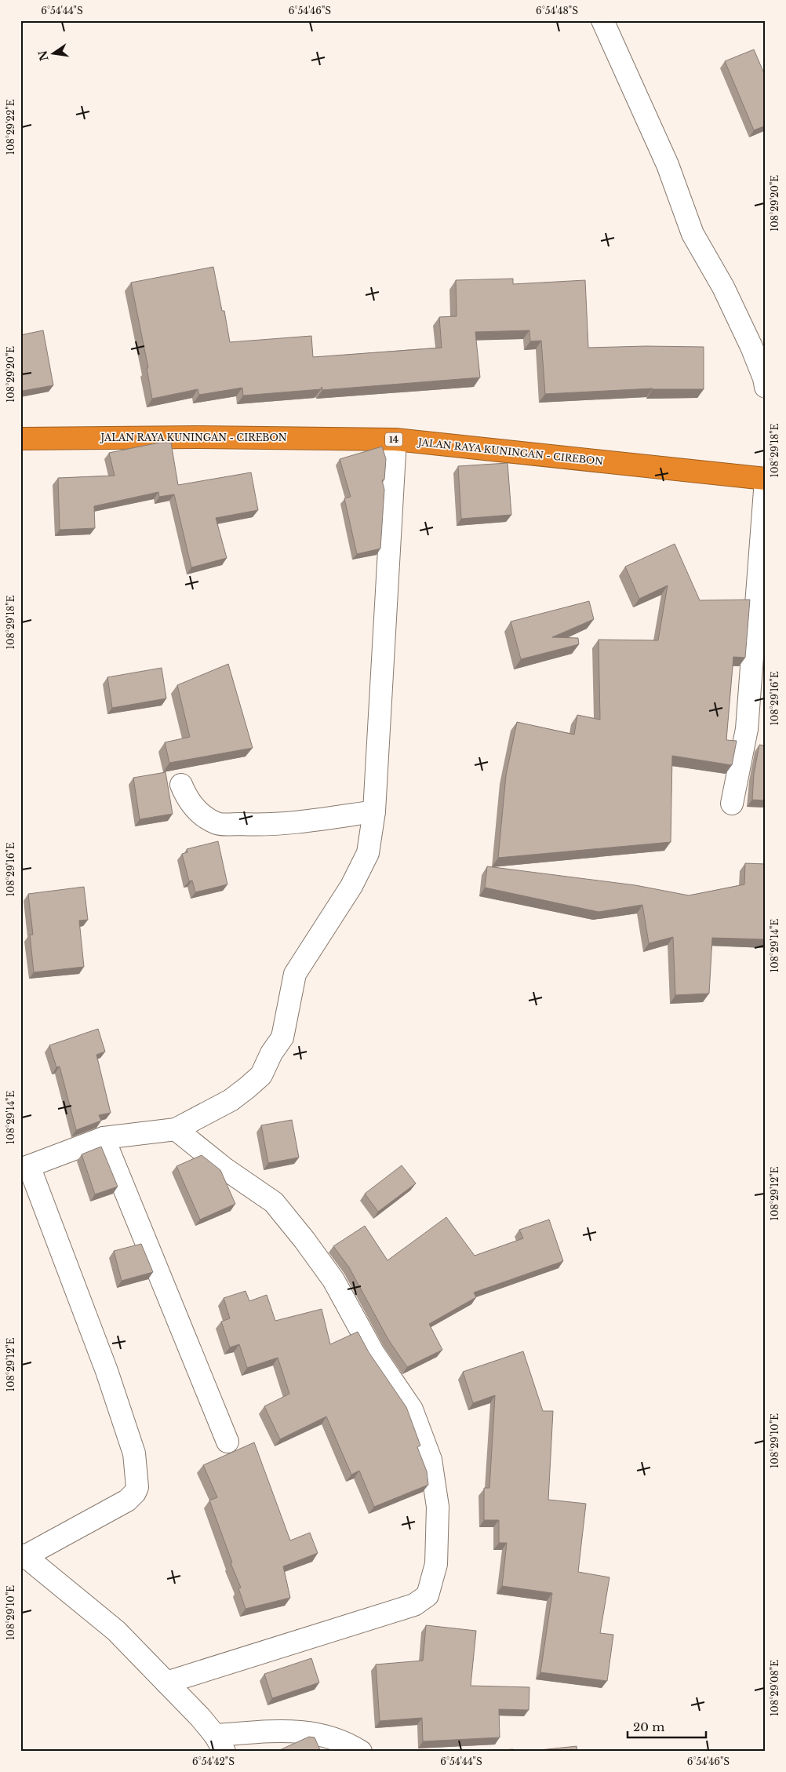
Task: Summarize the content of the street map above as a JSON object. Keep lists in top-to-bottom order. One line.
{"streets":{"highway":["JALAN RAYA KUNINGAN - CIREBON","14"]},"scale_bar":"20 m","north":"left","coordinates":["6°54'44\"S","6°54'46\"S","6°54'48\"S","108°29'22\"E","108°29'20\"E","108°29'18\"E","108°29'16\"E","108°29'14\"E","108°29'12\"E","108°29'10\"E","108°29'08\"E","6°54'42\"S"]}
